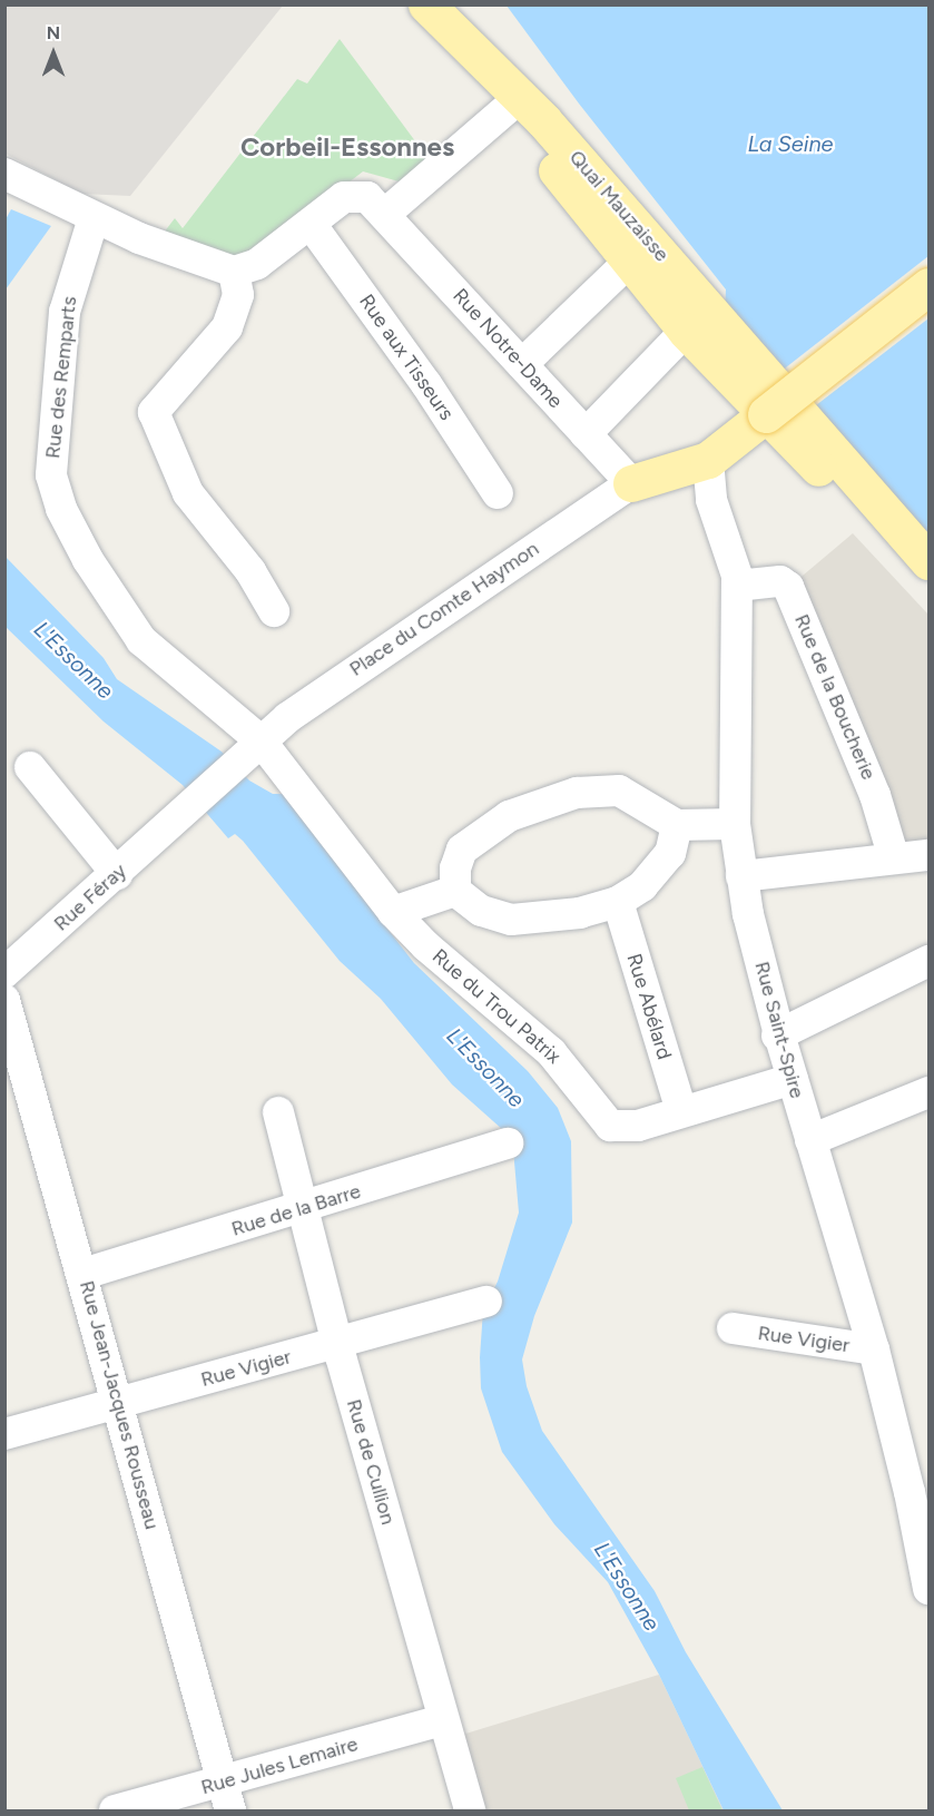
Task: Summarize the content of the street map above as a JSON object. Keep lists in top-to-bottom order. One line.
{"streets":{"main road":["Quai Mauzaisse"],"street":["Rue Notre-Dame","Rue aux Tisseurs","Rue des Remparts","Place du Comte Haymon","Rue de la Boucherie","Rue Féray","Rue du Trou Patrix","Rue Abélard","Rue Saint-Spire","Rue de la Barre","Rue Vigier","Rue Jean-Jacques Rousseau","Rue de Cullion","Rue Jules Lemaire"]},"crossings":[["Rue Notre-Dame","Rue aux Tisseurs"],["Rue Notre-Dame","Place du Comte Haymon"],["Rue des Remparts","Place du Comte Haymon"],["Rue des Remparts","Rue du Trou Patrix"],["Place du Comte Haymon","Rue Féray"],["Place du Comte Haymon","Rue du Trou Patrix"],["Rue de la Boucherie","Rue Saint-Spire"],["Rue du Trou Patrix","Rue Abélard"],["Rue du Trou Patrix","Rue Saint-Spire"],["Rue Saint-Spire","Rue Vigier"],["Rue de la Barre","Rue Jean-Jacques Rousseau"],["Rue de la Barre","Rue de Cullion"],["Rue Vigier","Rue Jean-Jacques Rousseau"],["Rue Vigier","Rue de Cullion"],["Rue Jean-Jacques Rousseau","Rue Jules Lemaire"],["Rue de Cullion","Rue Jules Lemaire"]],"districts":["Corbeil-Essonnes"],"water":["La Seine","L'Essonne"],"north":"top"}
